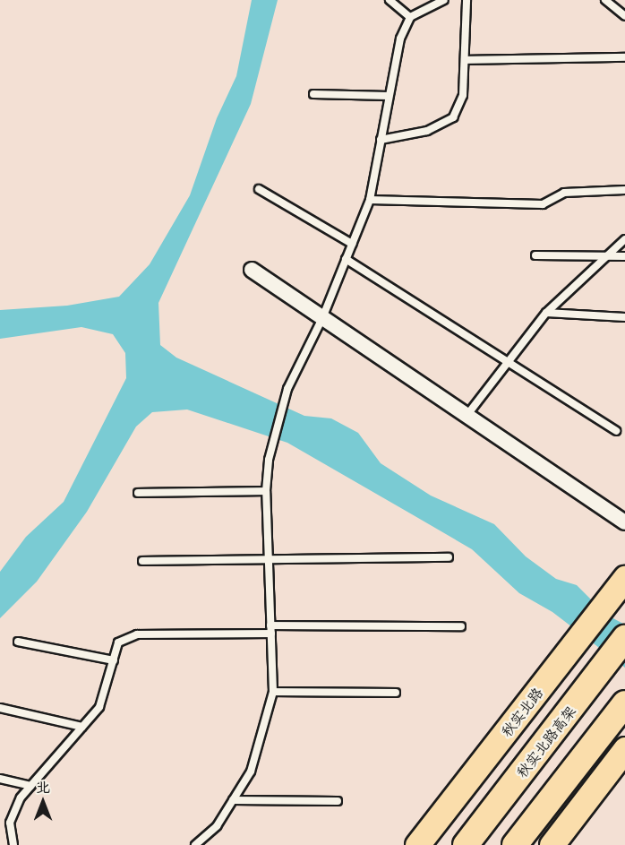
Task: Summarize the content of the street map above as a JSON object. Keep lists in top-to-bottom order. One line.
{"streets":{"highway":["秋实北路高架"],"main road":["秋实北路"]},"north":"top"}
